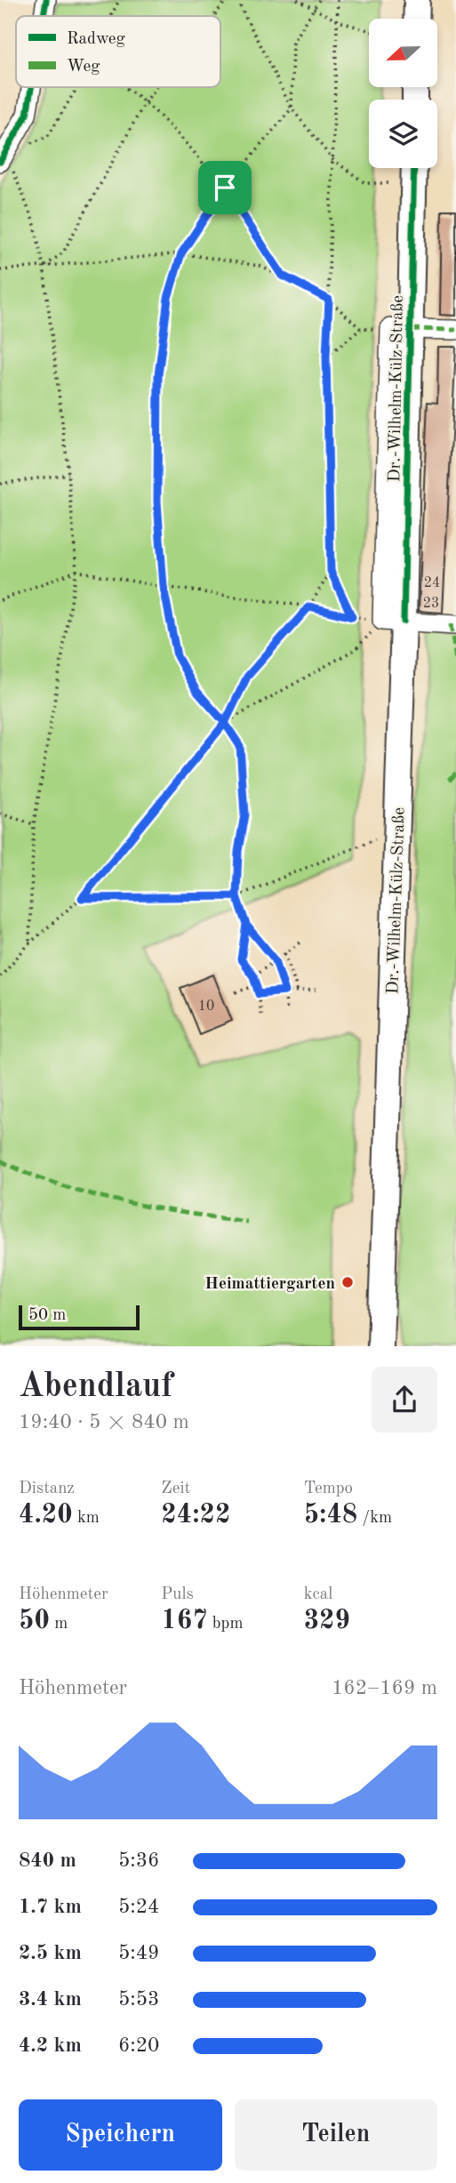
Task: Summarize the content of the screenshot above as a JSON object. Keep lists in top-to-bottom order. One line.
{"streets":{"main road":["Dr.-Wilhelm-Külz-Straße"]},"places":["Heimattiergarten"],"house_numbers":["24","23","10"],"legend":["Radweg","Weg"],"scale_bar":"50 m","north":"left","page":{"scale":"50 m","heading":["Abendlauf","19:40 · 5 × 840 m"],"stats":[["Distanz","4.20 km"],["Zeit","24:22"],["Tempo","5:48 /km"],["Höhenmeter","50 m"],["Puls","167 bpm"],["kcal","329"]],"chart":["Höhenmeter","162–169 m"],"list":[{"name":"840 m","note":"5:36"},{"name":"1.7 km","note":"5:24"},{"name":"2.5 km","note":"5:49"},{"name":"3.4 km","note":"5:53"},{"name":"4.2 km","note":"6:20"}],"buttons":["Speichern","Teilen"]}}
